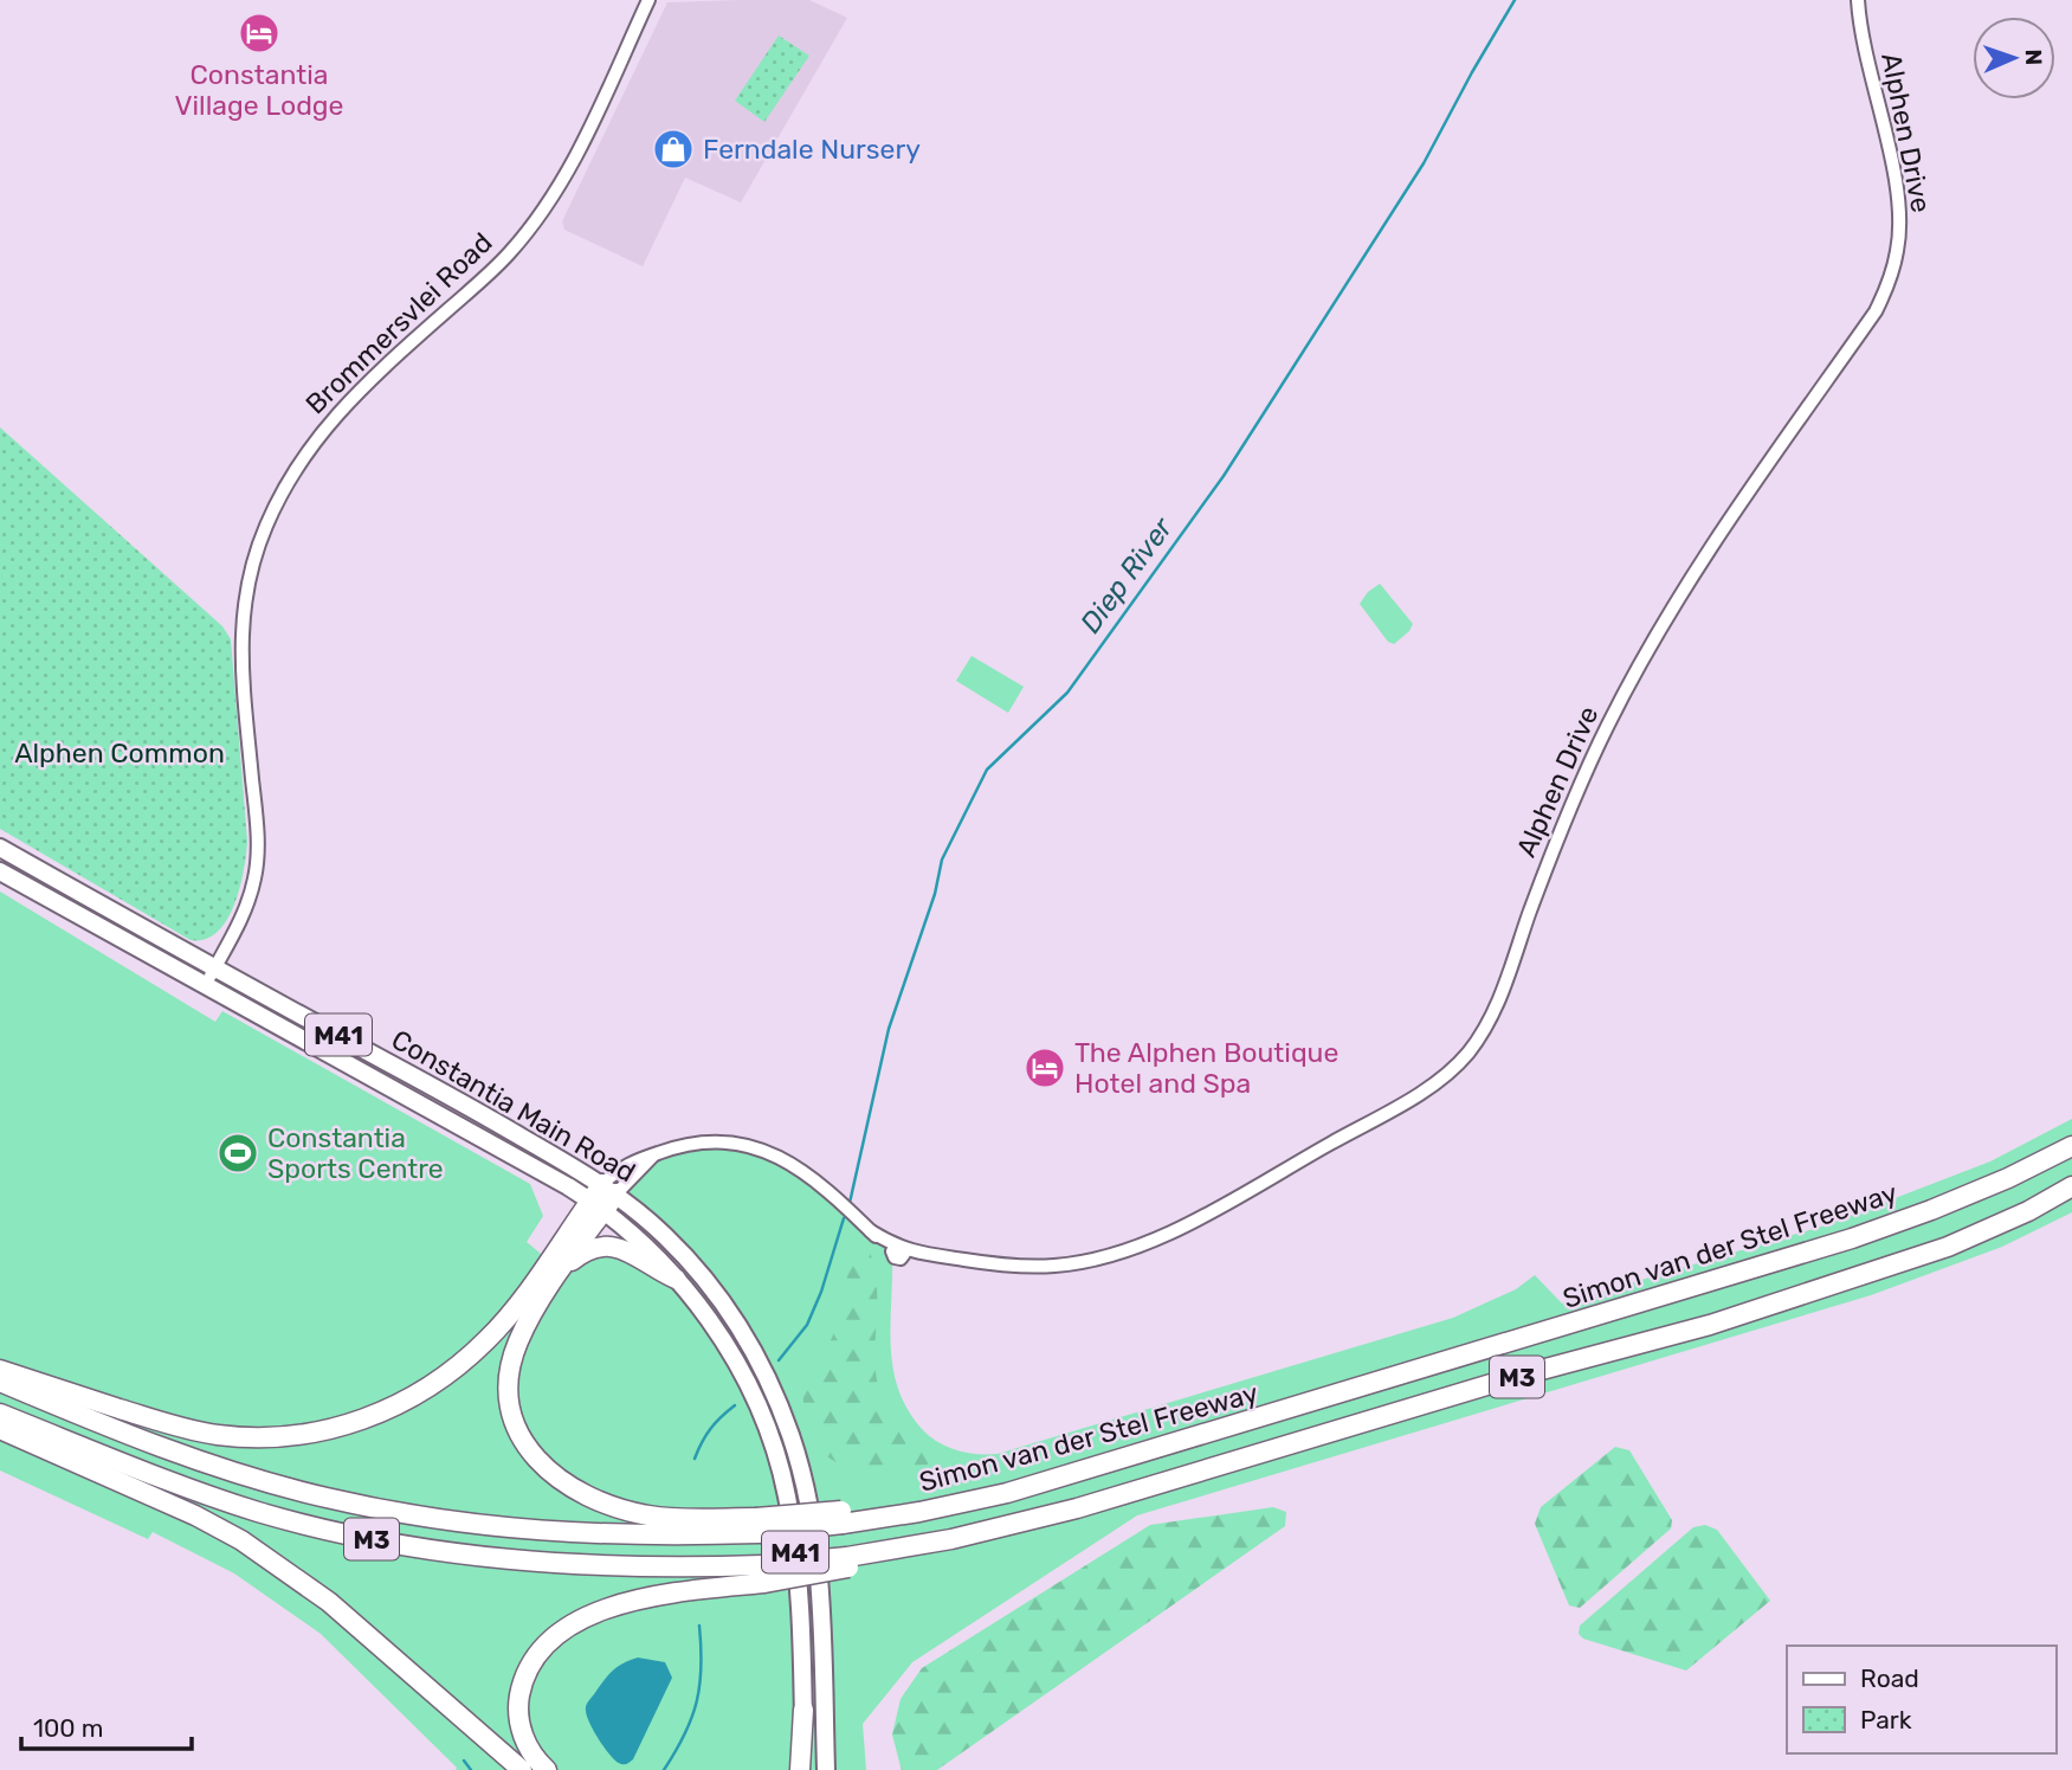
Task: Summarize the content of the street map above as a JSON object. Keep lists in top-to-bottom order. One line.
{"streets":{"highway":["Simon van der Stel Freeway","M3"],"main road":["M41","Constantia Main Road"],"street":["Alphen Drive","Brommersvlei Road"]},"crossings":[["Alphen Drive","Constantia Main Road"],["Brommersvlei Road","Constantia Main Road"],["Simon van der Stel Freeway","M3"]],"water":["Diep River"],"parks":["Alphen Common"],"places":{"hotel":["Constantia Village Lodge","The Alphen Boutique Hotel and Spa"],"shop":["Ferndale Nursery"],"sports":["Constantia Sports Centre"]},"legend":["Road","Park"],"scale_bar":"100 m","north":"right"}
